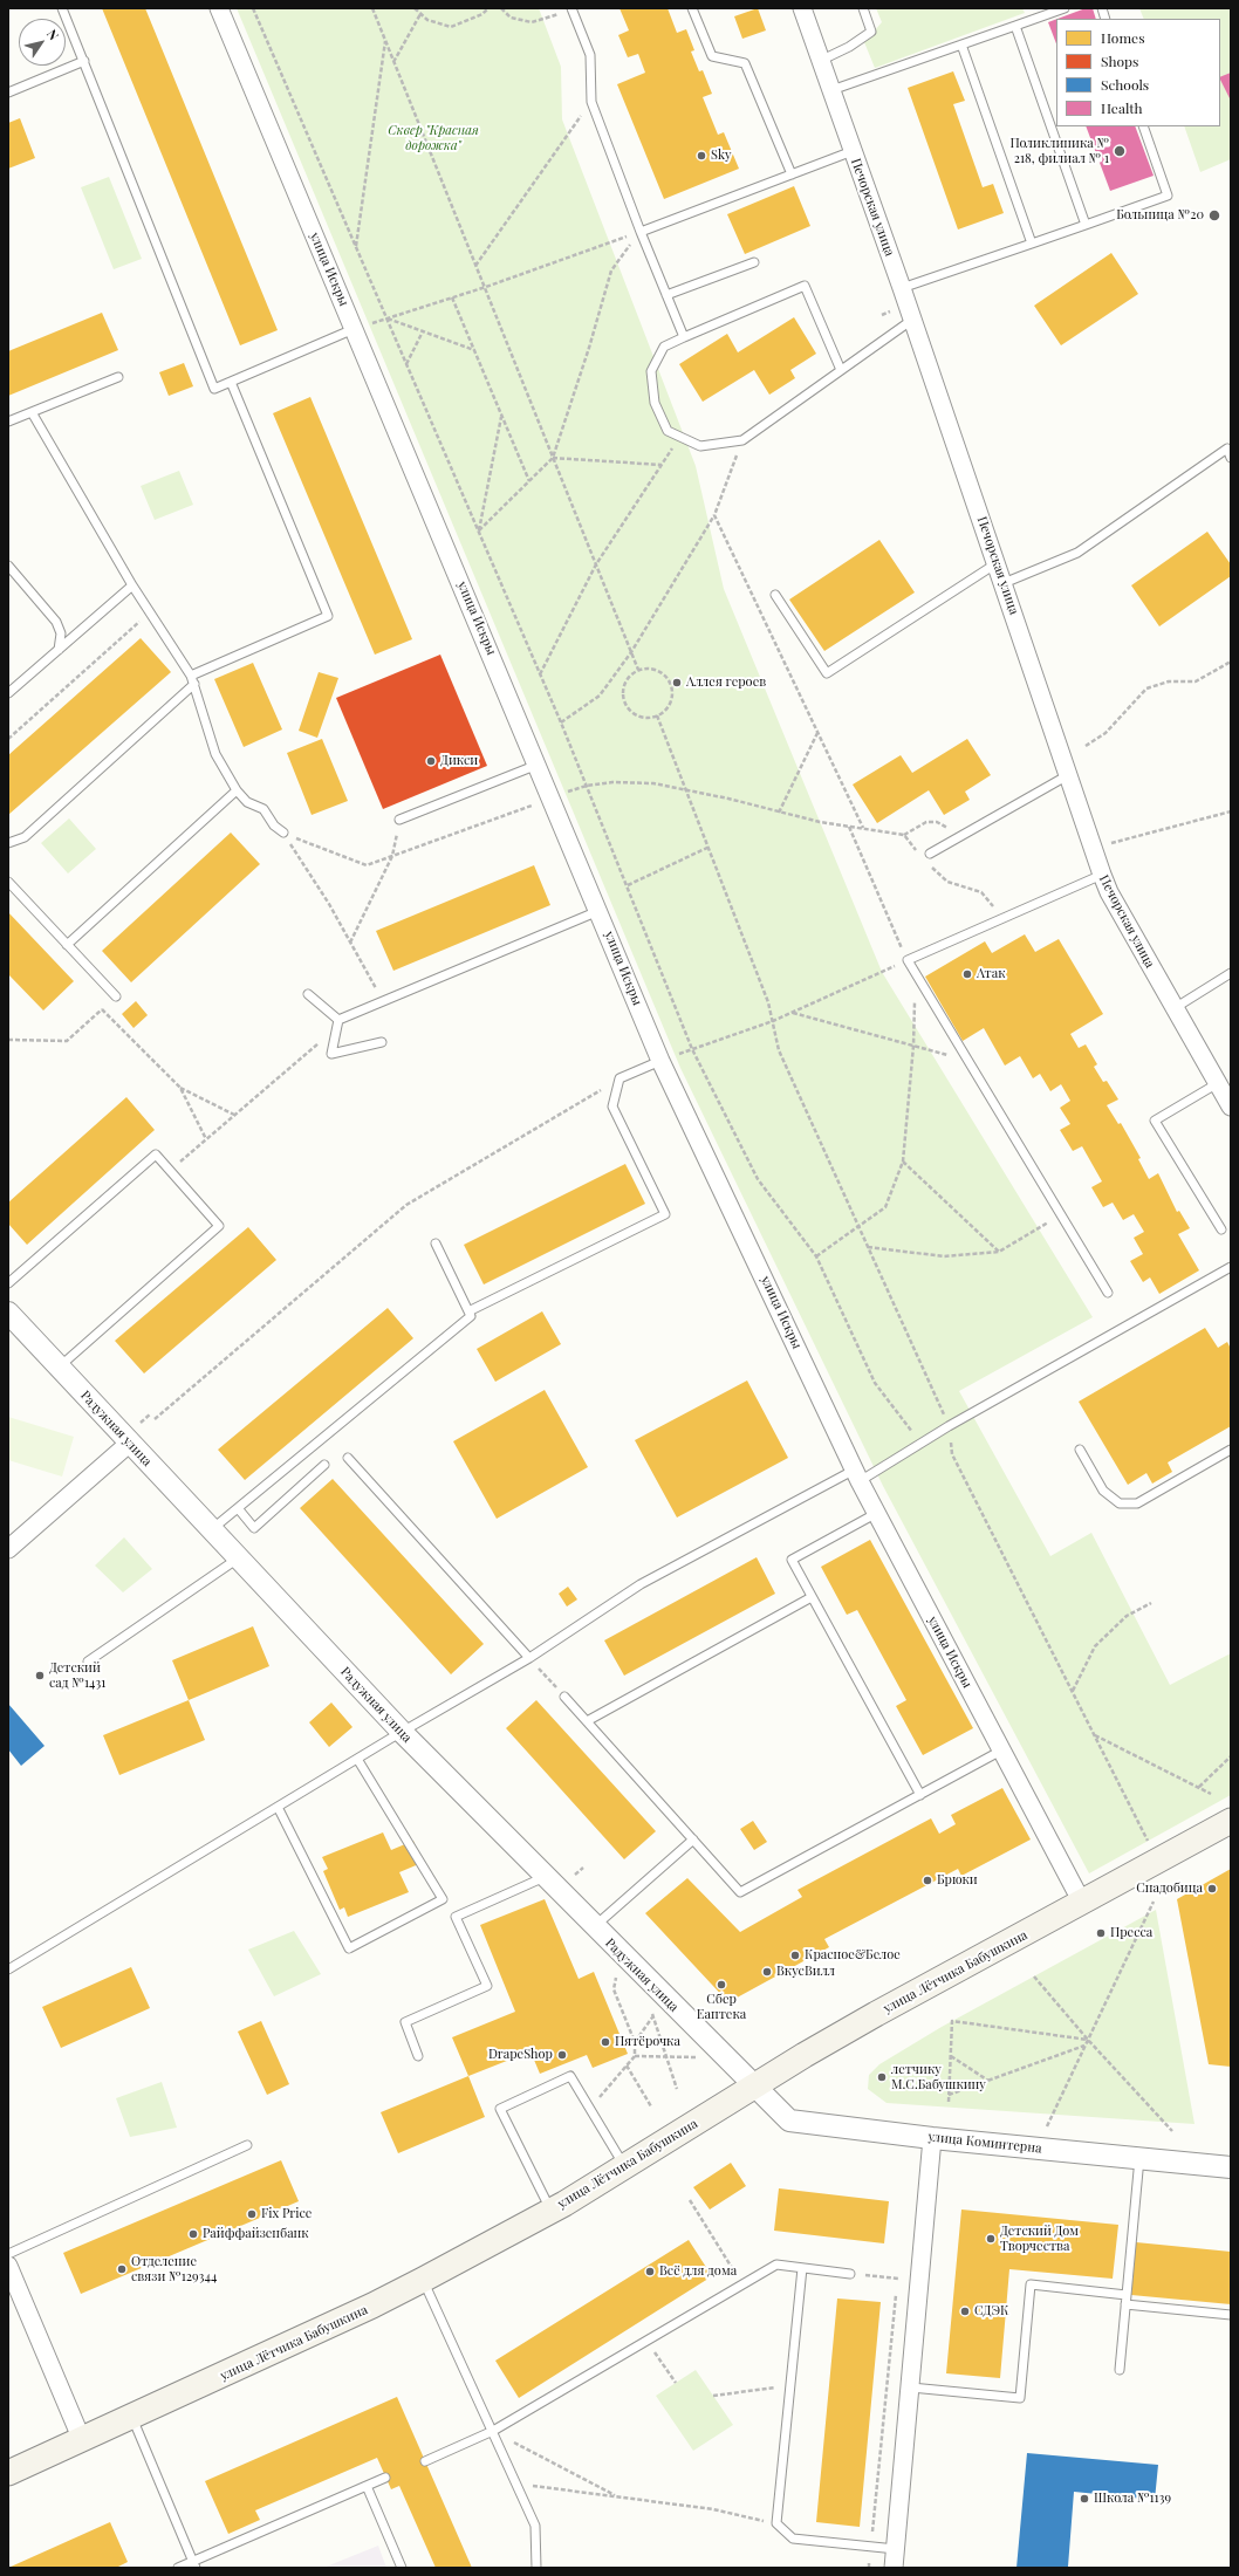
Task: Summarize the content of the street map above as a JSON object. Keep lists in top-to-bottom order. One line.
{"streets":{"main road":["улица Лётчика Бабушкина"],"street":["Печорская улица","улица Искры","Радужная улица","улица Коминтерна"]},"crossings":[["улица Искры","улица Лётчика Бабушкина"],["Радужная улица","улица Лётчика Бабушкина"],["Радужная улица","улица Коминтерна"],["улица Лётчика Бабушкина","улица Коминтерна"]],"parks":["Сквер \"Красная дорожка\""],"places":["Поликлиника № 218, филиал № 1","Sky","Больница №20","Аллея героев","Дикси","Атак","Детский сад №1431","Брюки","Снадобица","Пресса","Красное&Белое","ВкусВилл","Сбер Еаптека","Пятёрочка","DrapeShop","летчику М.С.Бабушкину","Fix Price","Райффайзенбанк","Детский Дом Творчества","Отделение связи №129344","Всё для дома","СДЭК","Школа №1139"],"legend":["Homes","Shops","Schools","Health"],"north":"top right"}
